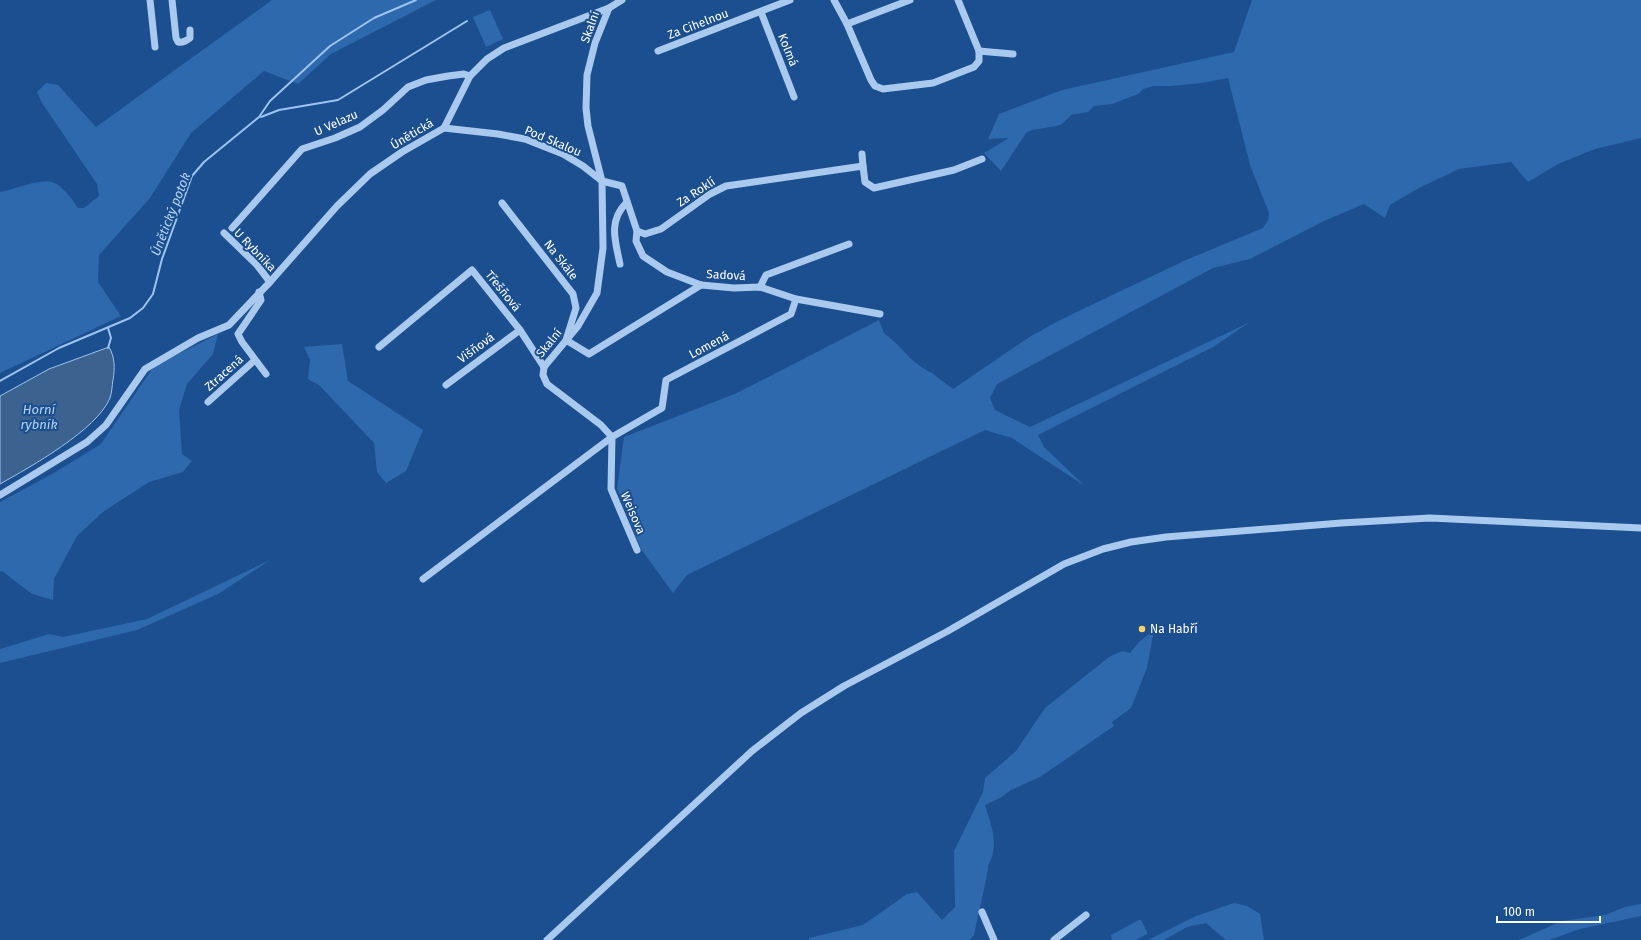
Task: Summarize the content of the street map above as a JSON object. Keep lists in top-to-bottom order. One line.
{"streets":{"street":["Za Cihelnou","Skalní","Kolmá","U Velazu","Únětická","Pod Skalou","Za Roklí","U Rybníka","Na Skále","Sadová","Třešňová","Lomená","Višňová","Ztracená","Weisova"]},"crossings":[["Za Cihelnou","Kolmá"],["Skalní","Únětická"],["Skalní","Pod Skalou"],["Skalní","Na Skále"],["Skalní","Sadová"],["Skalní","Třešňová"],["Skalní","Lomená"],["Skalní","Weisova"],["U Velazu","Únětická"],["Únětická","Pod Skalou"],["Únětická","U Rybníka"],["Únětická","Ztracená"],["Na Skále","Sadová"],["Třešňová","Višňová"],["Lomená","Weisova"]],"water":["Únětický potok","Horní rybník"],"places":["Na Habří"],"scale_bar":"100 m"}
